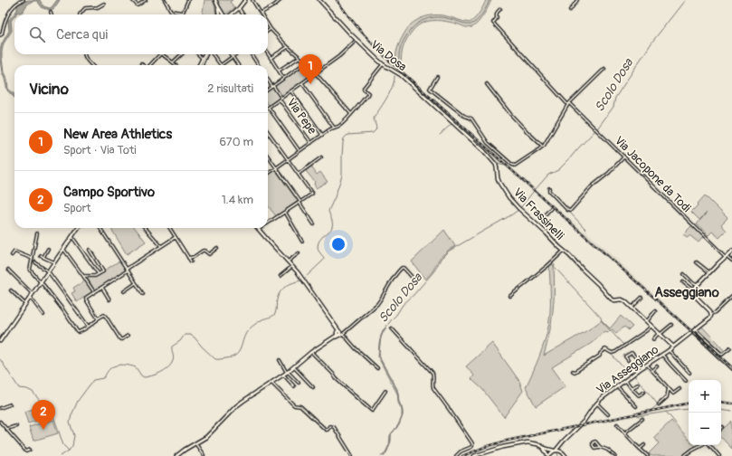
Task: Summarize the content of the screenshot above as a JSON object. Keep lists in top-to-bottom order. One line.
{"streets":{"street":["Via Dosa","Via Pepe","Via Jacopone da Todi","Via Frassinelli","Via Asseggiano"]},"crossings":[["Via Dosa","Via Frassinelli"],["Via Frassinelli","Via Asseggiano"]],"districts":["Asseggiano"],"water":["Scolo Dosa"],"page":{"search":"Cerca qui","pins":["1","2"],"heading":["Vicino","2 risultati"],"list":[{"mark":"1","name":"New Area Athletics","note":"Sport · Via Toti","value":"670 m"},{"mark":"2","name":"Campo Sportivo","note":"Sport","value":"1.4 km"}],"map_buttons":["+","−"]}}
